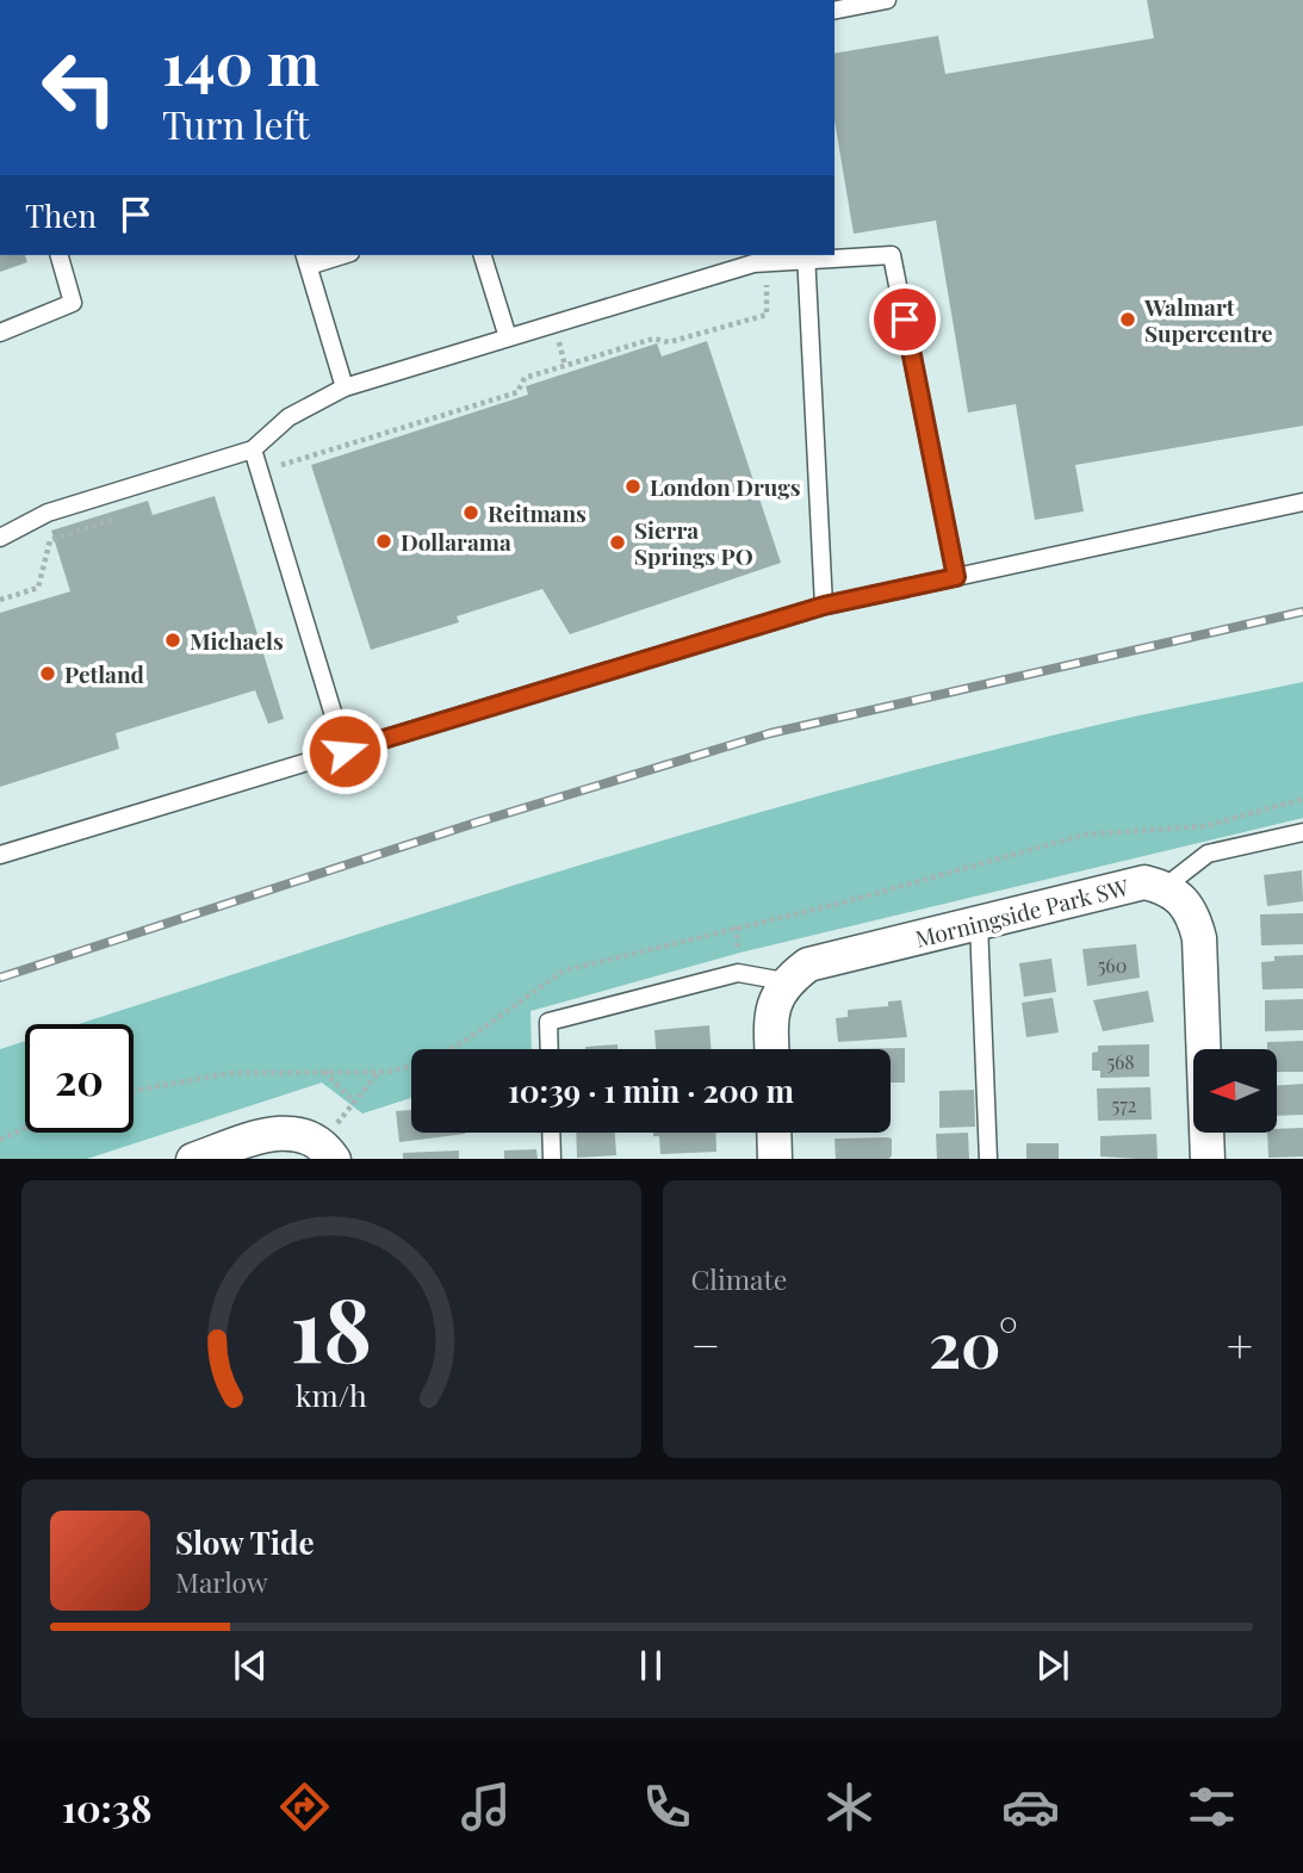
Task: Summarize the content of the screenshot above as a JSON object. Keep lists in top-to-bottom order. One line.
{"streets":{"street":["Morningside Park SW"]},"places":["Walmart Supercentre","London Drugs","Reitmans","Dollarama","Sierra Springs PO","Michaels","Petland"],"house_numbers":["560","568","572"],"north":"left","page":{"turn":["140 m","Turn left"],"then":"Then","limit":"20","trip":"10:39 · 1 min · 200 m","tile":"Climate","heat":["−","20°","+"],"song":["Slow Tide","Marlow"],"tabs":"10:38","gauge":["18","km/h"]}}
